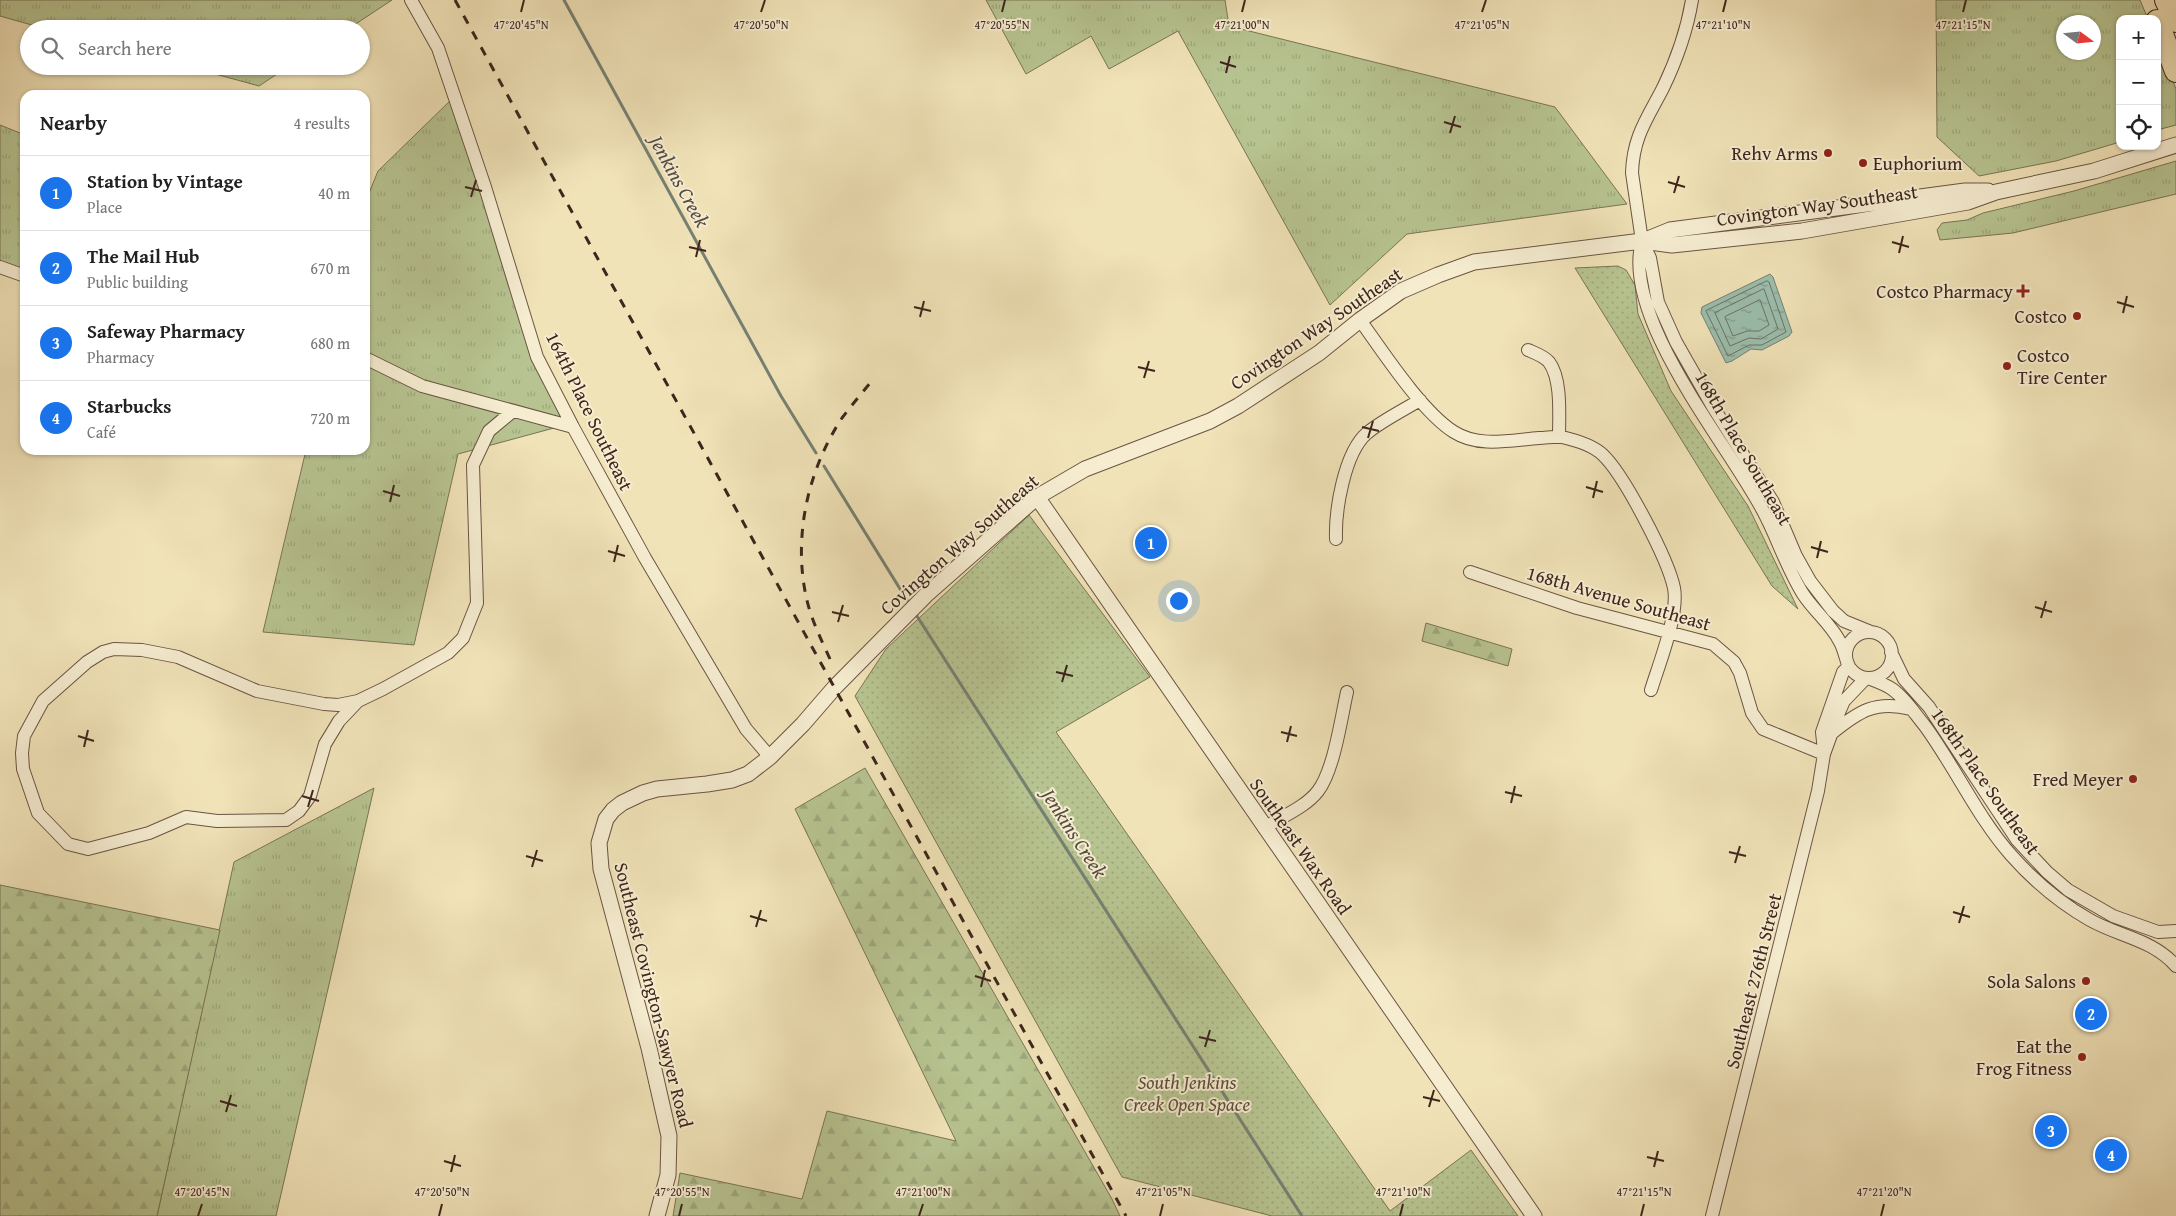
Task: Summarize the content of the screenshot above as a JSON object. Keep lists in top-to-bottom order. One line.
{"streets":{"street":["Covington Way Southeast","164th Place Southeast","168th Place Southeast","168th Avenue Southeast","Southeast Wax Road","Southeast 276th Street","Southeast Covington-Sawyer Road"]},"crossings":[["Covington Way Southeast","164th Place Southeast"],["Covington Way Southeast","168th Place Southeast"],["Covington Way Southeast","Southeast Wax Road"],["Covington Way Southeast","Southeast Covington-Sawyer Road"],["168th Place Southeast","Southeast 276th Street"],["168th Avenue Southeast","Southeast 276th Street"]],"water":["Jenkins Creek"],"parks":["South Jenkins Creek Open Space"],"places":{"other":["Rehv Arms","Euphorium","Costco","Costco Tire Center","Fred Meyer","Sola Salons","Eat the Frog Fitness"],"health":["Costco Pharmacy"]},"north":"right","page":{"map_buttons":["+","−"],"search":"Search here","heading":["Nearby","4 results"],"list":[{"mark":"1","name":"Station by Vintage","note":"Place","value":"40 m"},{"mark":"2","name":"The Mail Hub","note":"Public building","value":"670 m"},{"mark":"3","name":"Safeway Pharmacy","note":"Pharmacy","value":"680 m"},{"mark":"4","name":"Starbucks","note":"Café","value":"720 m"}],"pins":["1","2","3","4"]},"coordinates":["47°20'45\"N","47°20'50\"N","47°20'55\"N","47°21'00\"N","47°21'05\"N","47°21'10\"N","47°21'15\"N","47°21'20\"N"]}
